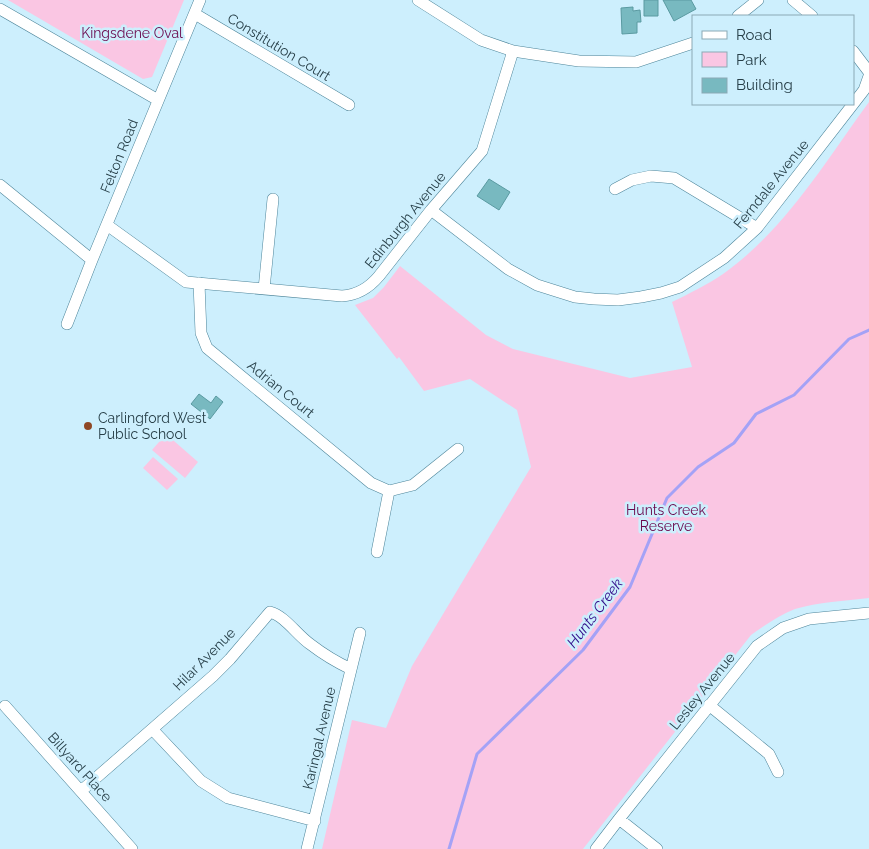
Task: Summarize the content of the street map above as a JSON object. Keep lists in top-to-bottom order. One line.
{"streets":{"street":["Constitution Court","Felton Road","Ferndale Avenue","Edinburgh Avenue","Adrian Court","Hilar Avenue","Lesley Avenue","Karingal Avenue","Billyard Place"]},"crossings":[["Constitution Court","Felton Road"],["Felton Road","Edinburgh Avenue"],["Ferndale Avenue","Edinburgh Avenue"],["Edinburgh Avenue","Adrian Court"],["Hilar Avenue","Karingal Avenue"],["Hilar Avenue","Billyard Place"]],"water":["Hunts Creek"],"parks":["Kingsdene Oval","Hunts Creek Reserve"],"places":["Carlingford West Public School"],"legend":["Road","Park","Building"]}
